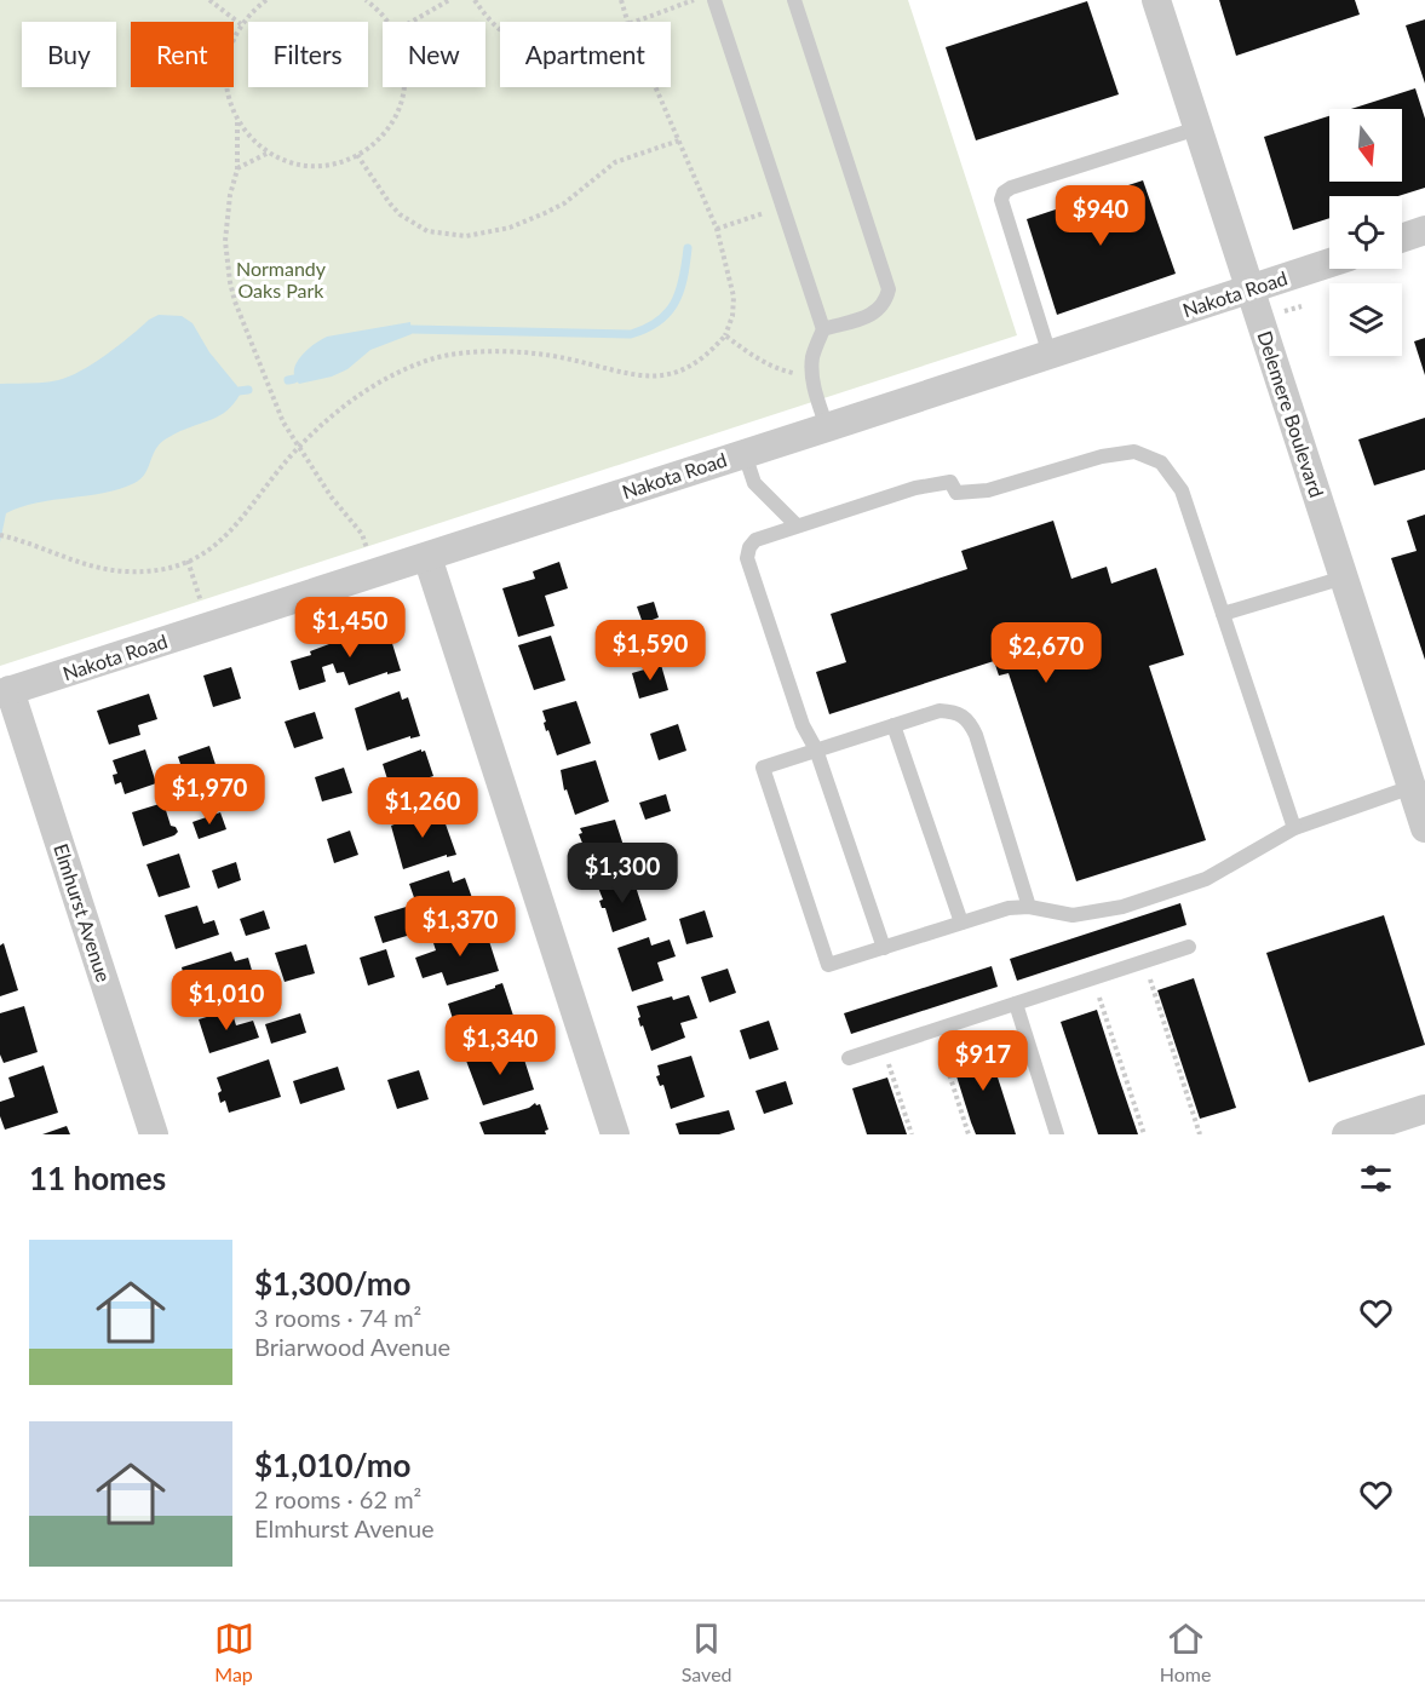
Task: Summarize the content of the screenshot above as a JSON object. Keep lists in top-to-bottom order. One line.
{"streets":{"street":["Nakota Road","Delemere Boulevard","Elmhurst Avenue"]},"crossings":[["Nakota Road","Delemere Boulevard"],["Nakota Road","Elmhurst Avenue"]],"parks":["Normandy Oaks Park"],"north":"bottom","page":{"chip":["Buy","Rent","Filters","New","Apartment"],"price":["$940","$1,450","$1,590","$2,670","$1,970","$1,260","$1,300","$1,370","$1,010","$1,340","$917"],"heading":"11 homes","list":[{"name":"$1,300/mo","note":"3 rooms · 74 m² · Briarwood Avenue"},{"name":"$1,010/mo","note":"2 rooms · 62 m² · Elmhurst Avenue"}],"tabs":["Map","Saved","Home"]}}
